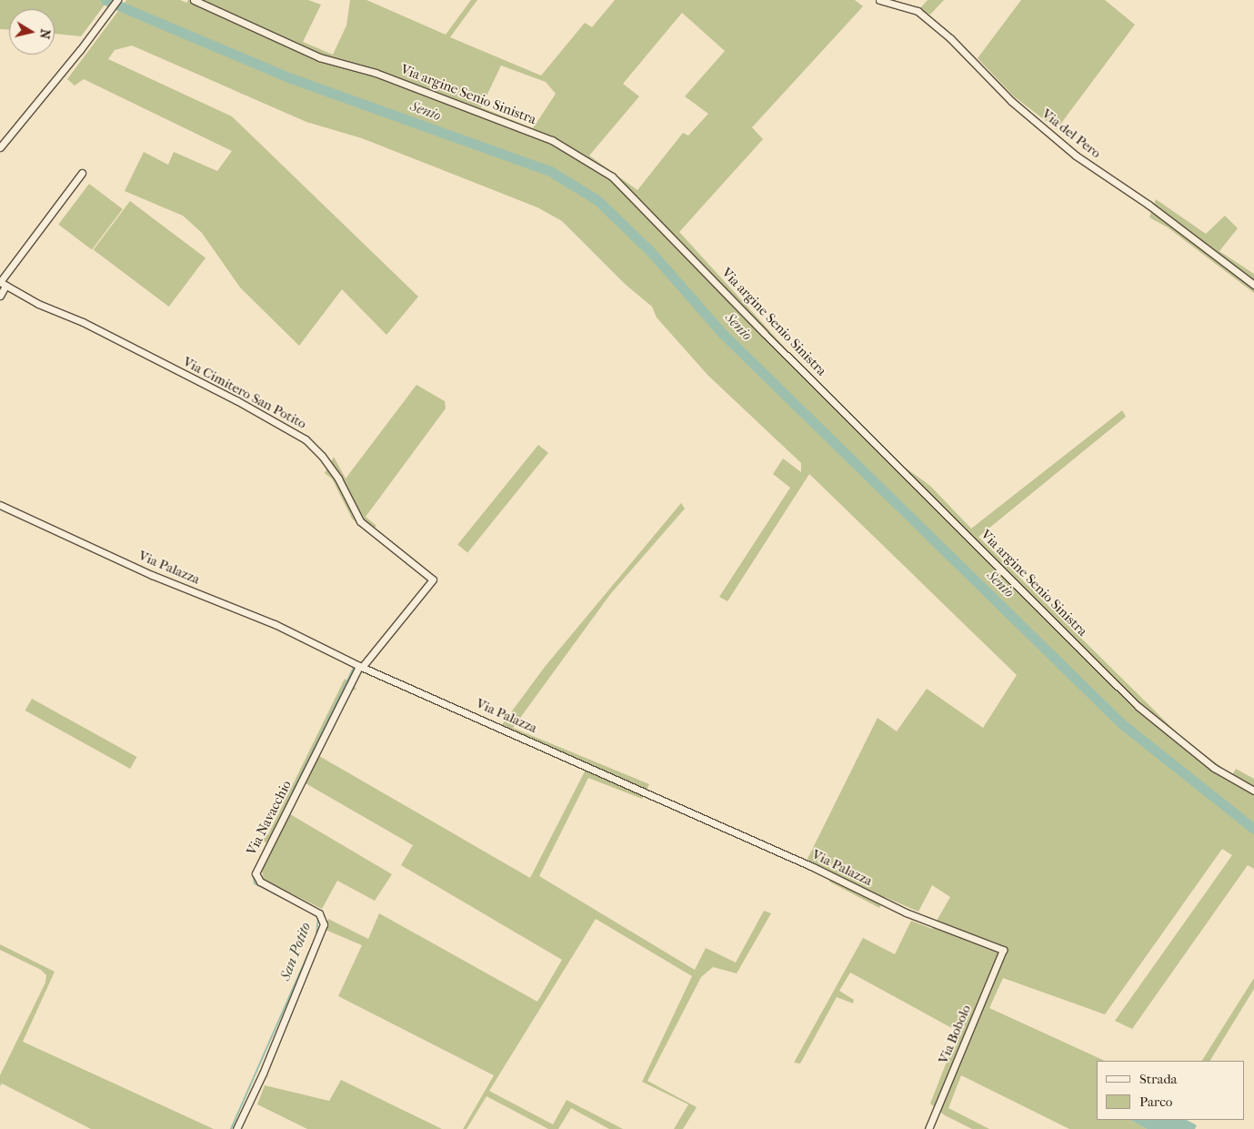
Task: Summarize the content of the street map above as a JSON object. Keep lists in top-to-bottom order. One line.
{"streets":{"street":["Via argine Senio Sinistra","Via del Pero","Via Cimitero San Potito","Via Palazza","Via Navacchio","Via Bobolo"]},"crossings":[["Via Cimitero San Potito","Via Navacchio"],["Via Palazza","Via Navacchio"],["Via Palazza","Via Bobolo"]],"water":["Senio","San Potito"],"legend":["Strada","Parco"],"north":"right"}
